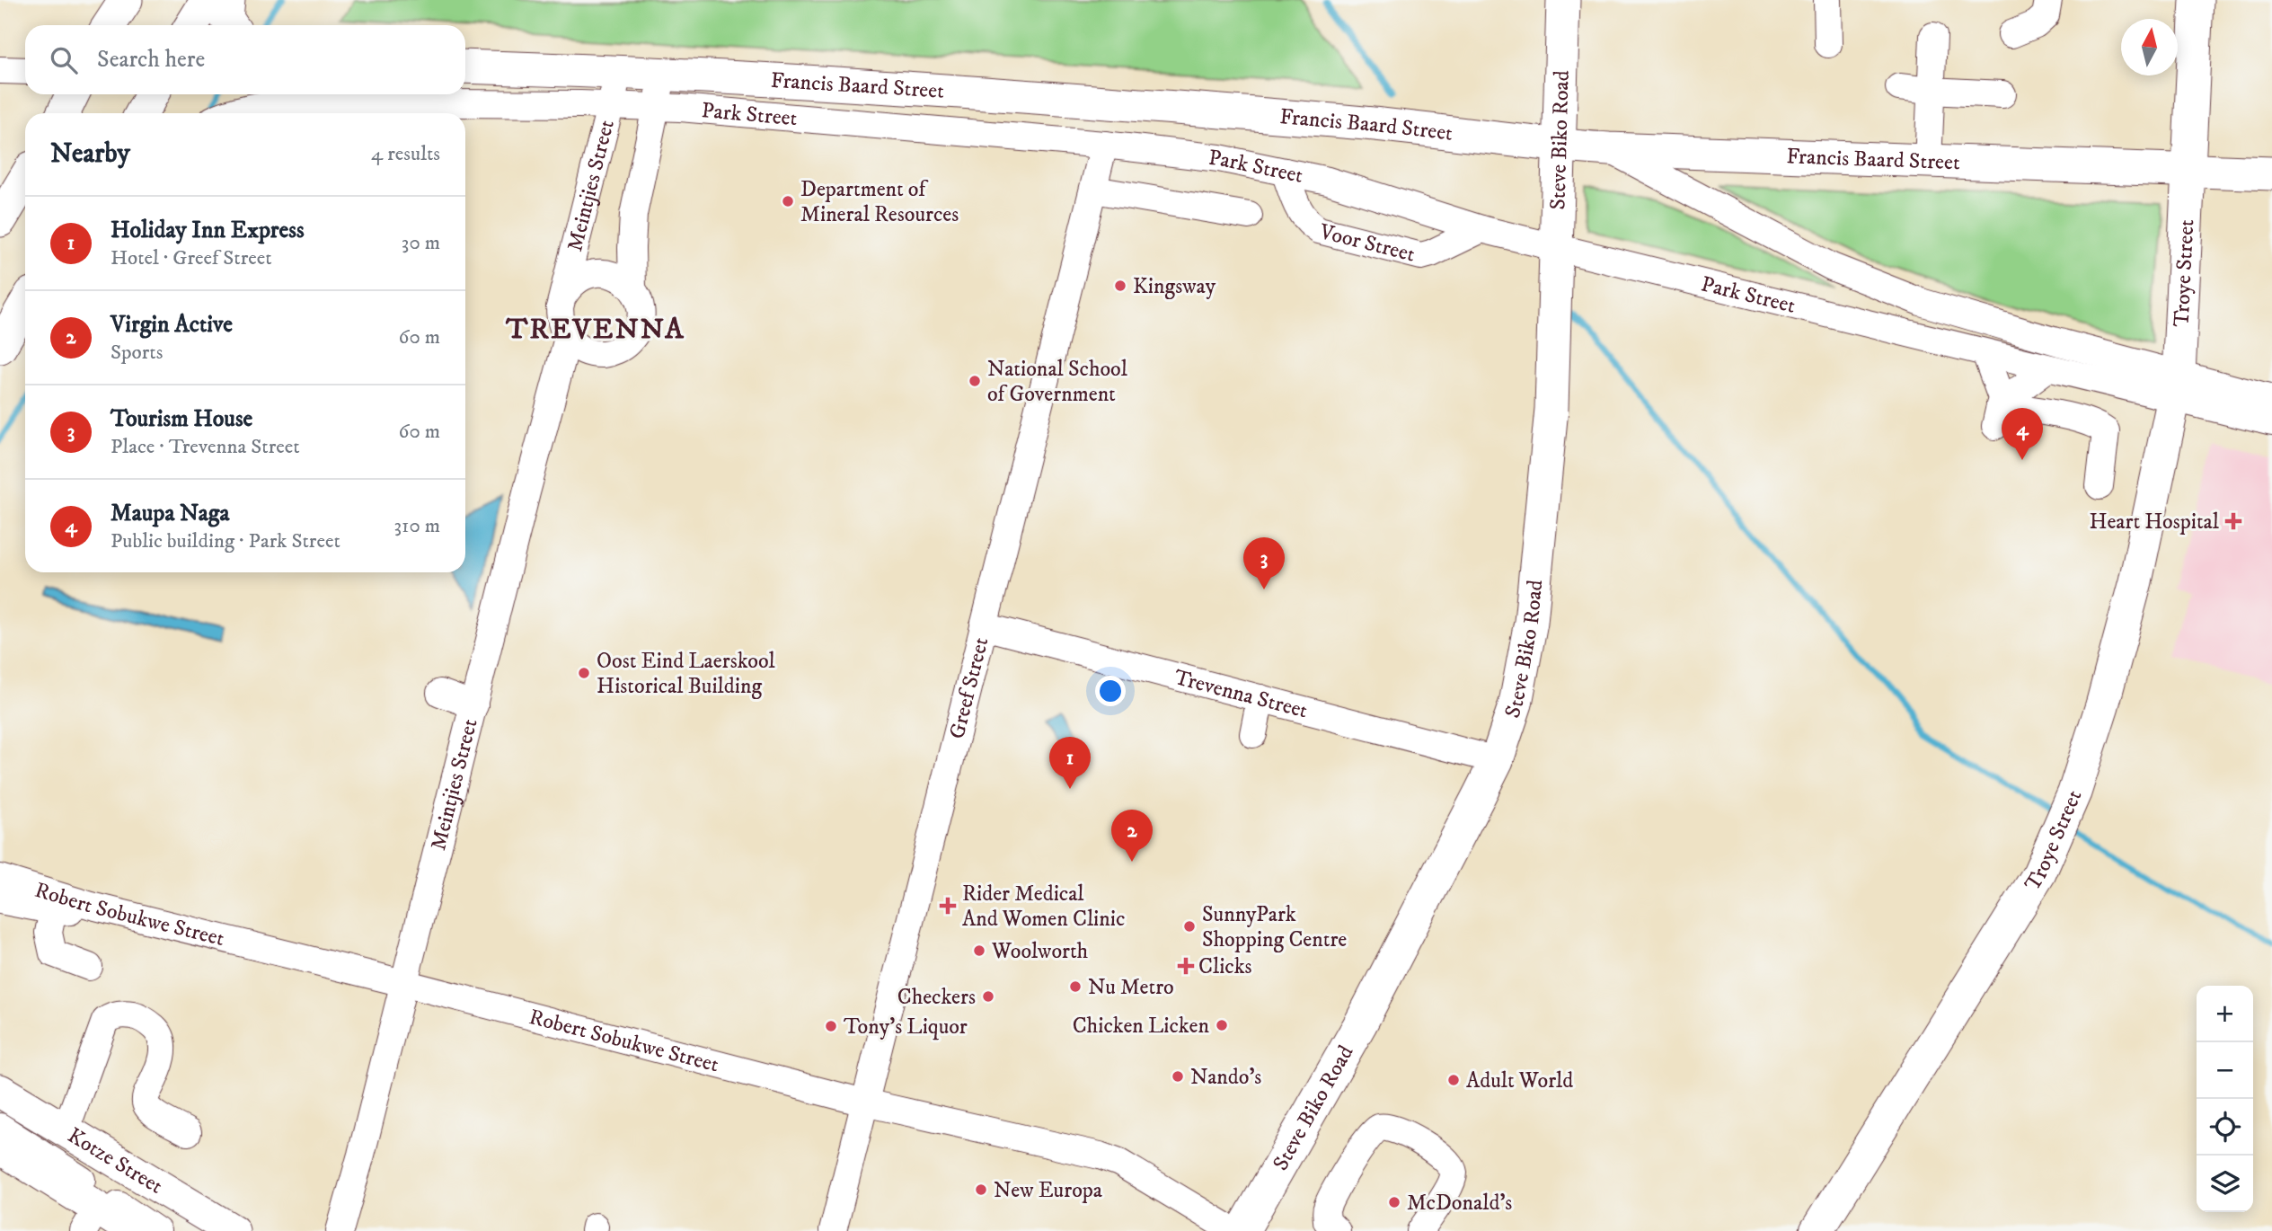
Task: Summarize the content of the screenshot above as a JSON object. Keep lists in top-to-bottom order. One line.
{"streets":{"main road":["Francis Baard Street","Steve Biko Road","Troye Street","Kotze Street"],"street":["Park Street","Meintjies Street","Voor Street","Greef Street","Trevenna Street","Robert Sobukwe Street"]},"crossings":[["Francis Baard Street","Park Street"],["Francis Baard Street","Steve Biko Road"],["Francis Baard Street","Meintjies Street"],["Francis Baard Street","Troye Street"],["Park Street","Steve Biko Road"],["Park Street","Meintjies Street"],["Park Street","Voor Street"],["Park Street","Troye Street"],["Park Street","Greef Street"],["Steve Biko Road","Trevenna Street"],["Meintjies Street","Robert Sobukwe Street"],["Greef Street","Trevenna Street"],["Greef Street","Robert Sobukwe Street"]],"districts":["TREVENNA"],"places":{"other":["Department of Mineral Resources","Kingsway","National School of Government","Oost Eind Laerskool Historical Building","SunnyPark Shopping Centre","Woolworth","Nu Metro","Checkers","Chicken Licken","Tony's Liquor","Nando's","Adult World","New Europa","McDonald's"],"health":["Heart Hospital","Rider Medical And Women Clinic","Clicks"]},"north":"top","page":{"search":"Search here","heading":["Nearby","4 results"],"list":[{"mark":"1","name":"Holiday Inn Express","note":"Hotel · Greef Street","value":"30 m"},{"mark":"2","name":"Virgin Active","note":"Sports","value":"60 m"},{"mark":"3","name":"Tourism House","note":"Place · Trevenna Street","value":"60 m"},{"mark":"4","name":"Maupa Naga","note":"Public building · Park Street","value":"310 m"}],"pins":["4","3","1","2"],"map_buttons":["+","−"]}}
